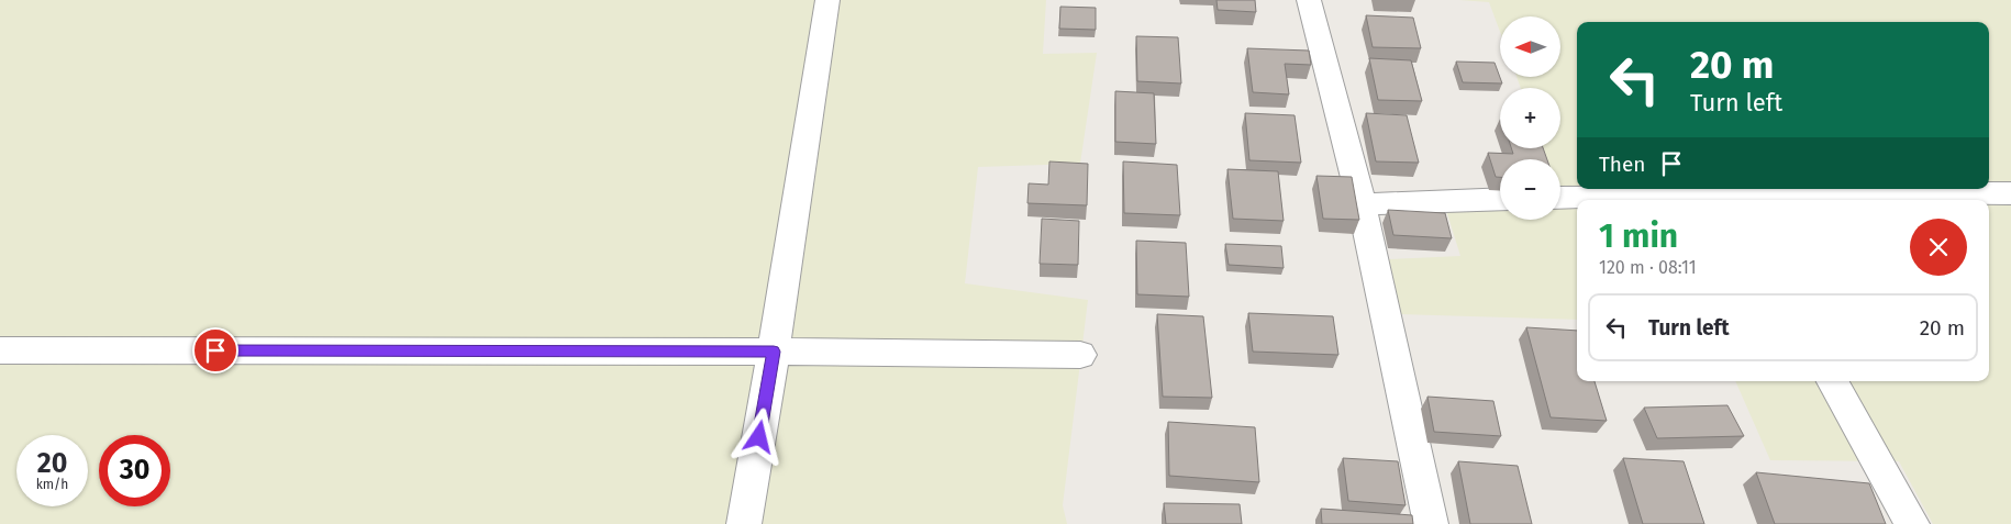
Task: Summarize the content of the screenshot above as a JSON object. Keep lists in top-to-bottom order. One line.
{"north":"left","page":{"map_buttons":["+","−"],"turn":["20 m","Turn left"],"then":"Then","heading":["1 min","120 m · 08:11"],"list":[{"name":"Turn left","value":"20 m"}],"speed":"20 km/h","limit":"30"}}
